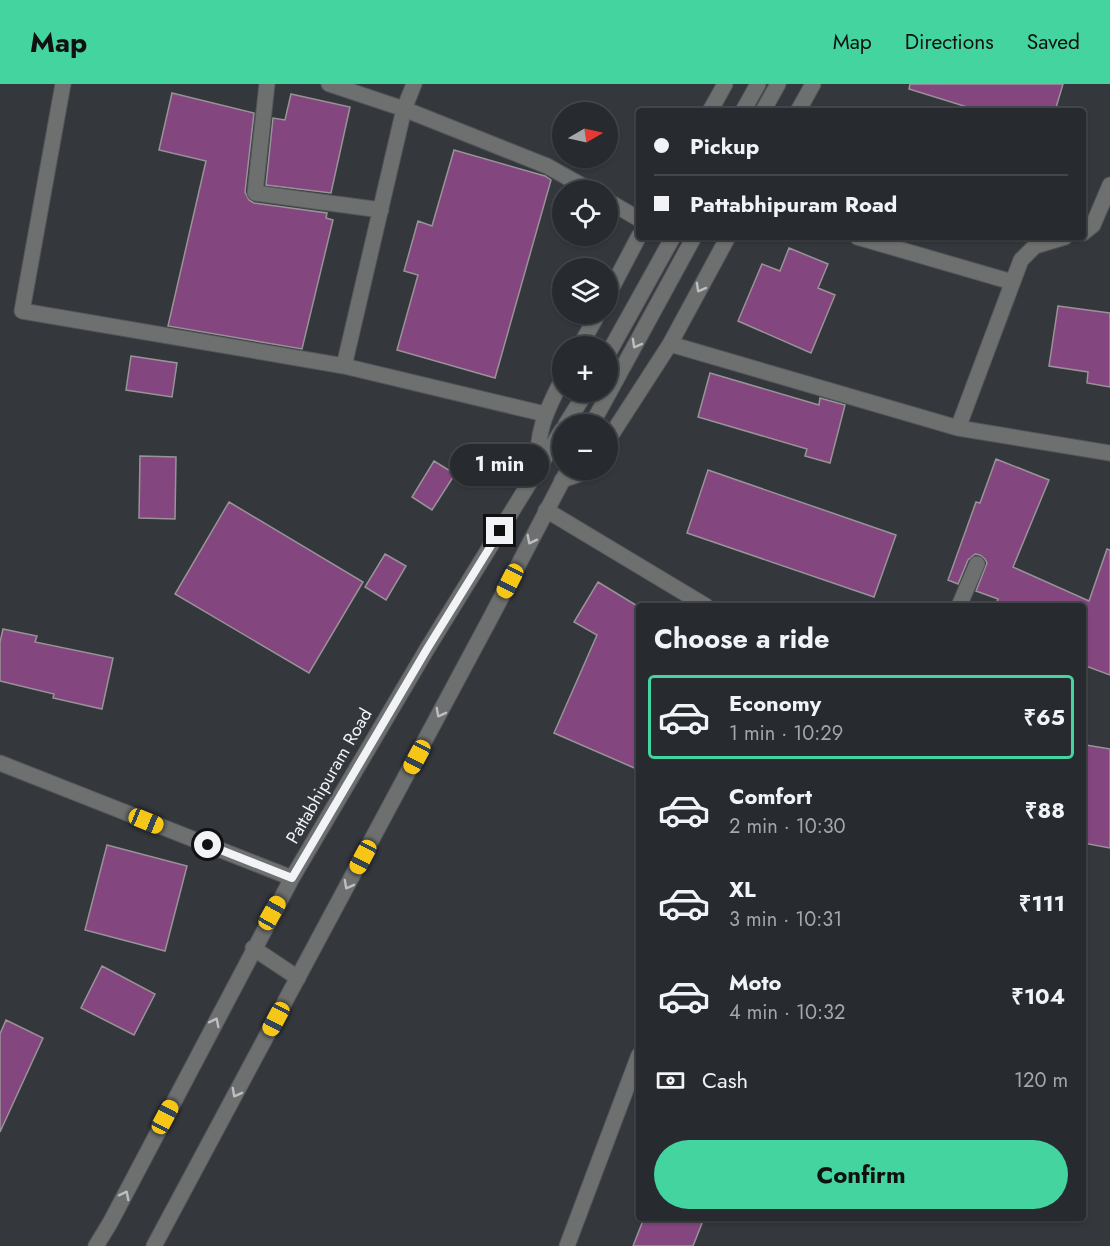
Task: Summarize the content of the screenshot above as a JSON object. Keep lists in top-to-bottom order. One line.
{"streets":{"street":["Pattabhipuram Road"]},"north":"right","page":{"header":"Map","nav":["Map","Directions","Saved"],"map_buttons":["+","−"],"banner":["Pickup","Pattabhipuram Road"],"bubble":"1 min","heading":"Choose a ride","list":[{"name":"Economy","note":"1 min · 10:29","value":"₹65"},{"name":"Comfort","note":"2 min · 10:30","value":"₹88"},{"name":"XL","note":"3 min · 10:31","value":"₹111"},{"name":"Moto","note":"4 min · 10:32","value":"₹104"}],"pay":["Cash","120 m"],"buttons":"Confirm"}}
